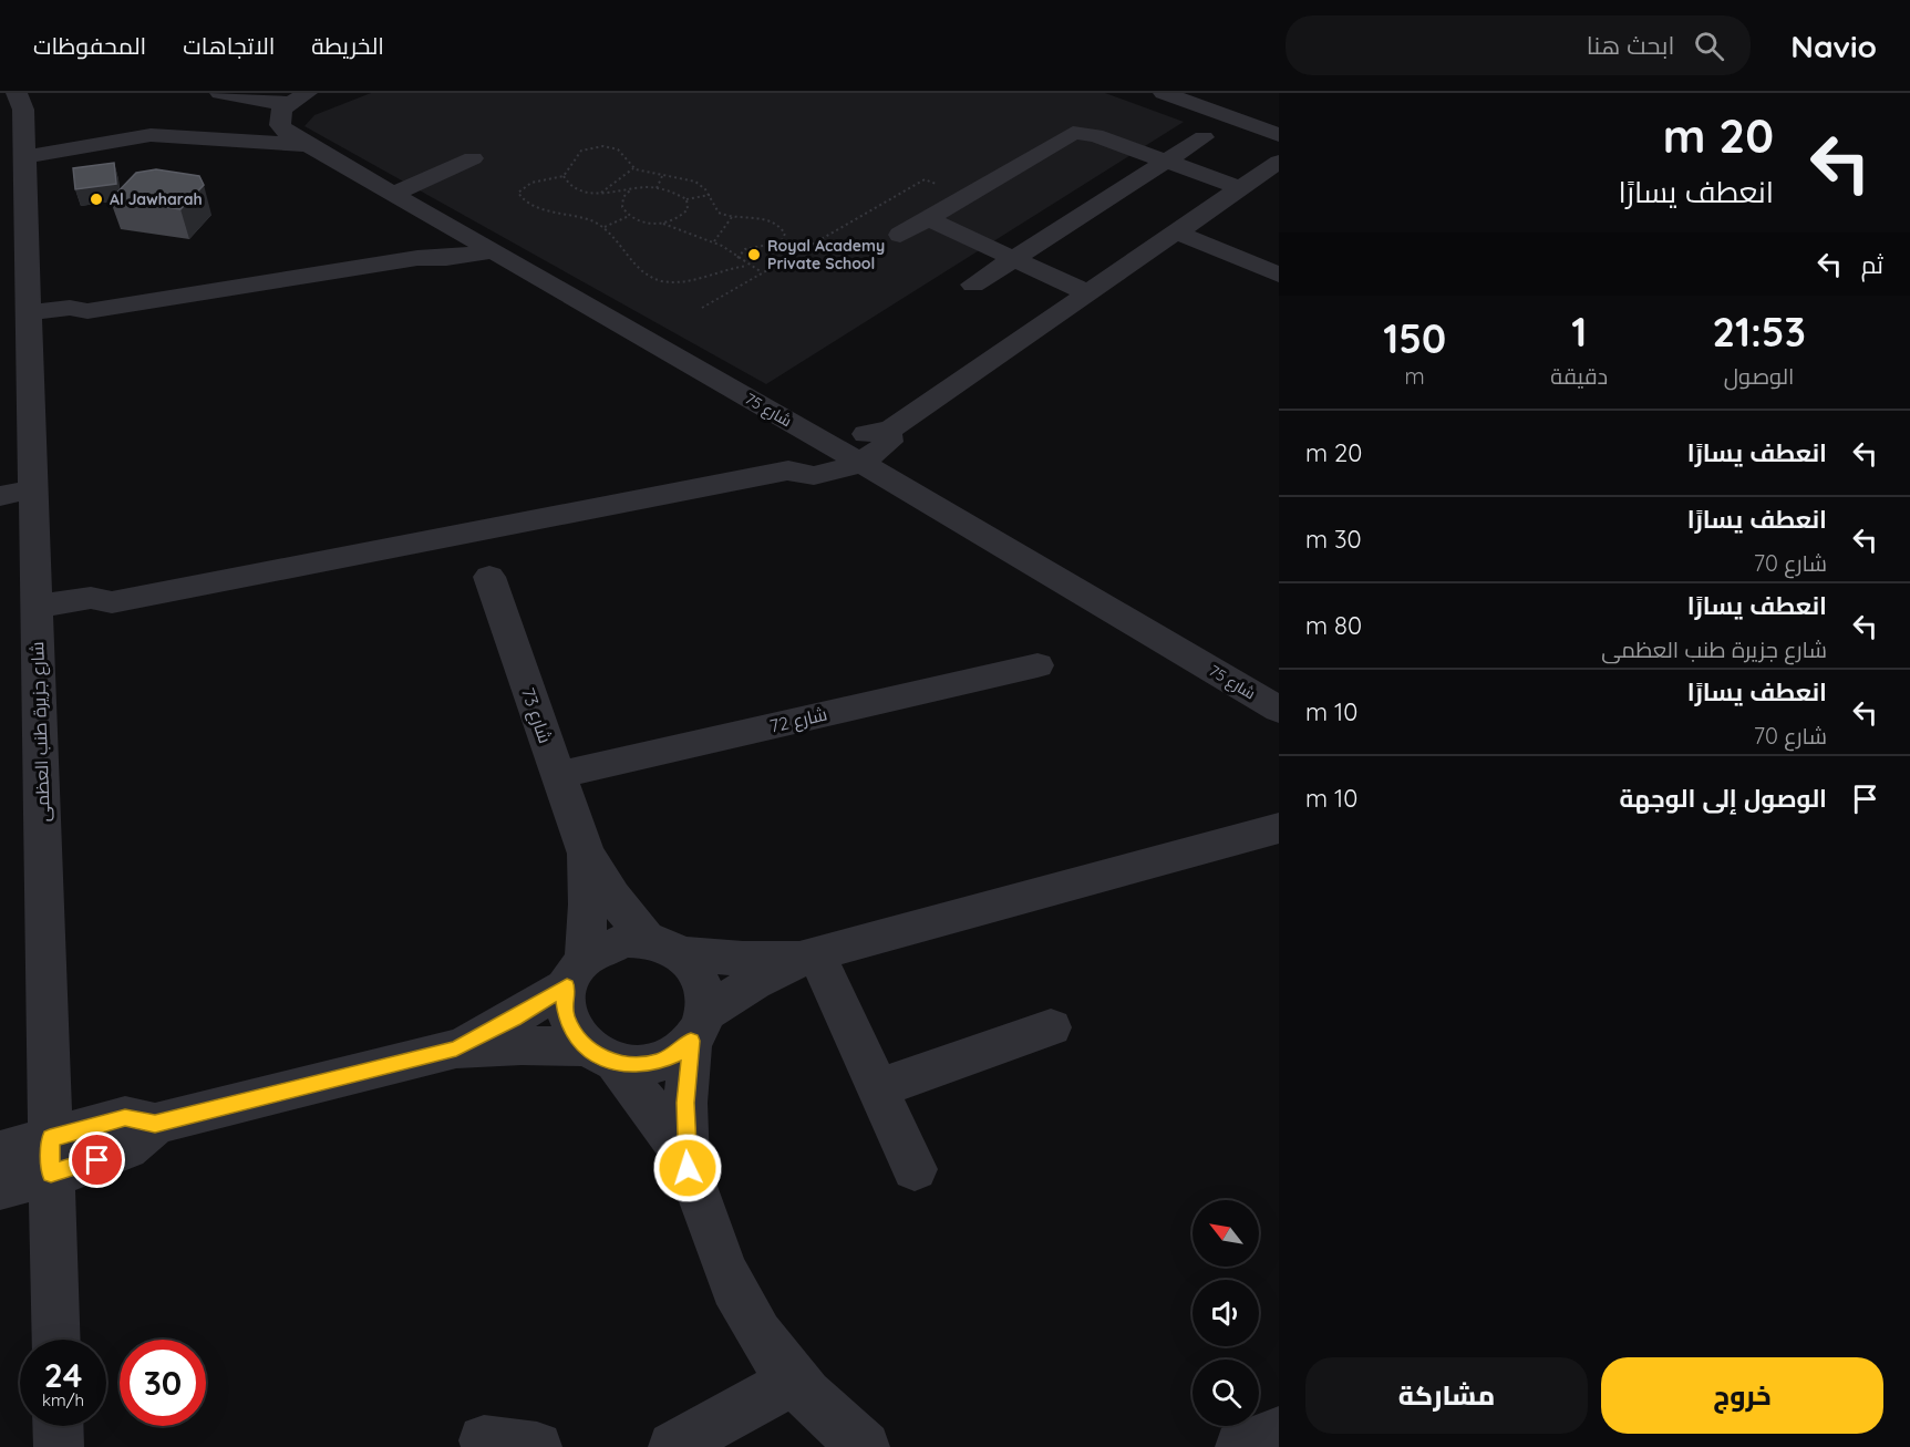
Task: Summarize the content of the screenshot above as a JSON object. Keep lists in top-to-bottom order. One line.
{"streets":{"street":["شارع 75","شارع 73","شارع 72","شارع جزيرة طنب العظمى"]},"crossings":[["شارع 73","شارع 72"]],"places":["Al Jawharah","Royal Academy Private School"],"north":"top left","page":{"header":"Navio","search":"ابحث هنا","nav":["الخريطة","الاتجاهات","المحفوظات"],"turn":["20 m","انعطف يسارًا"],"then":"ثم","eta":["21:53","الوصول","1","دقيقة","150","m"],"list":[{"name":"انعطف يسارًا","value":"20 m"},{"name":"انعطف يسارًا","note":"شارع 70","value":"30 m"},{"name":"انعطف يسارًا","note":"شارع جزيرة طنب العظمى","value":"80 m"},{"name":"انعطف يسارًا","note":"شارع 70","value":"10 m"},{"name":"الوصول إلى الوجهة","value":"10 m"}],"speed":"24 km/h","limit":"30","buttons":["خروج","مشاركة"]}}
